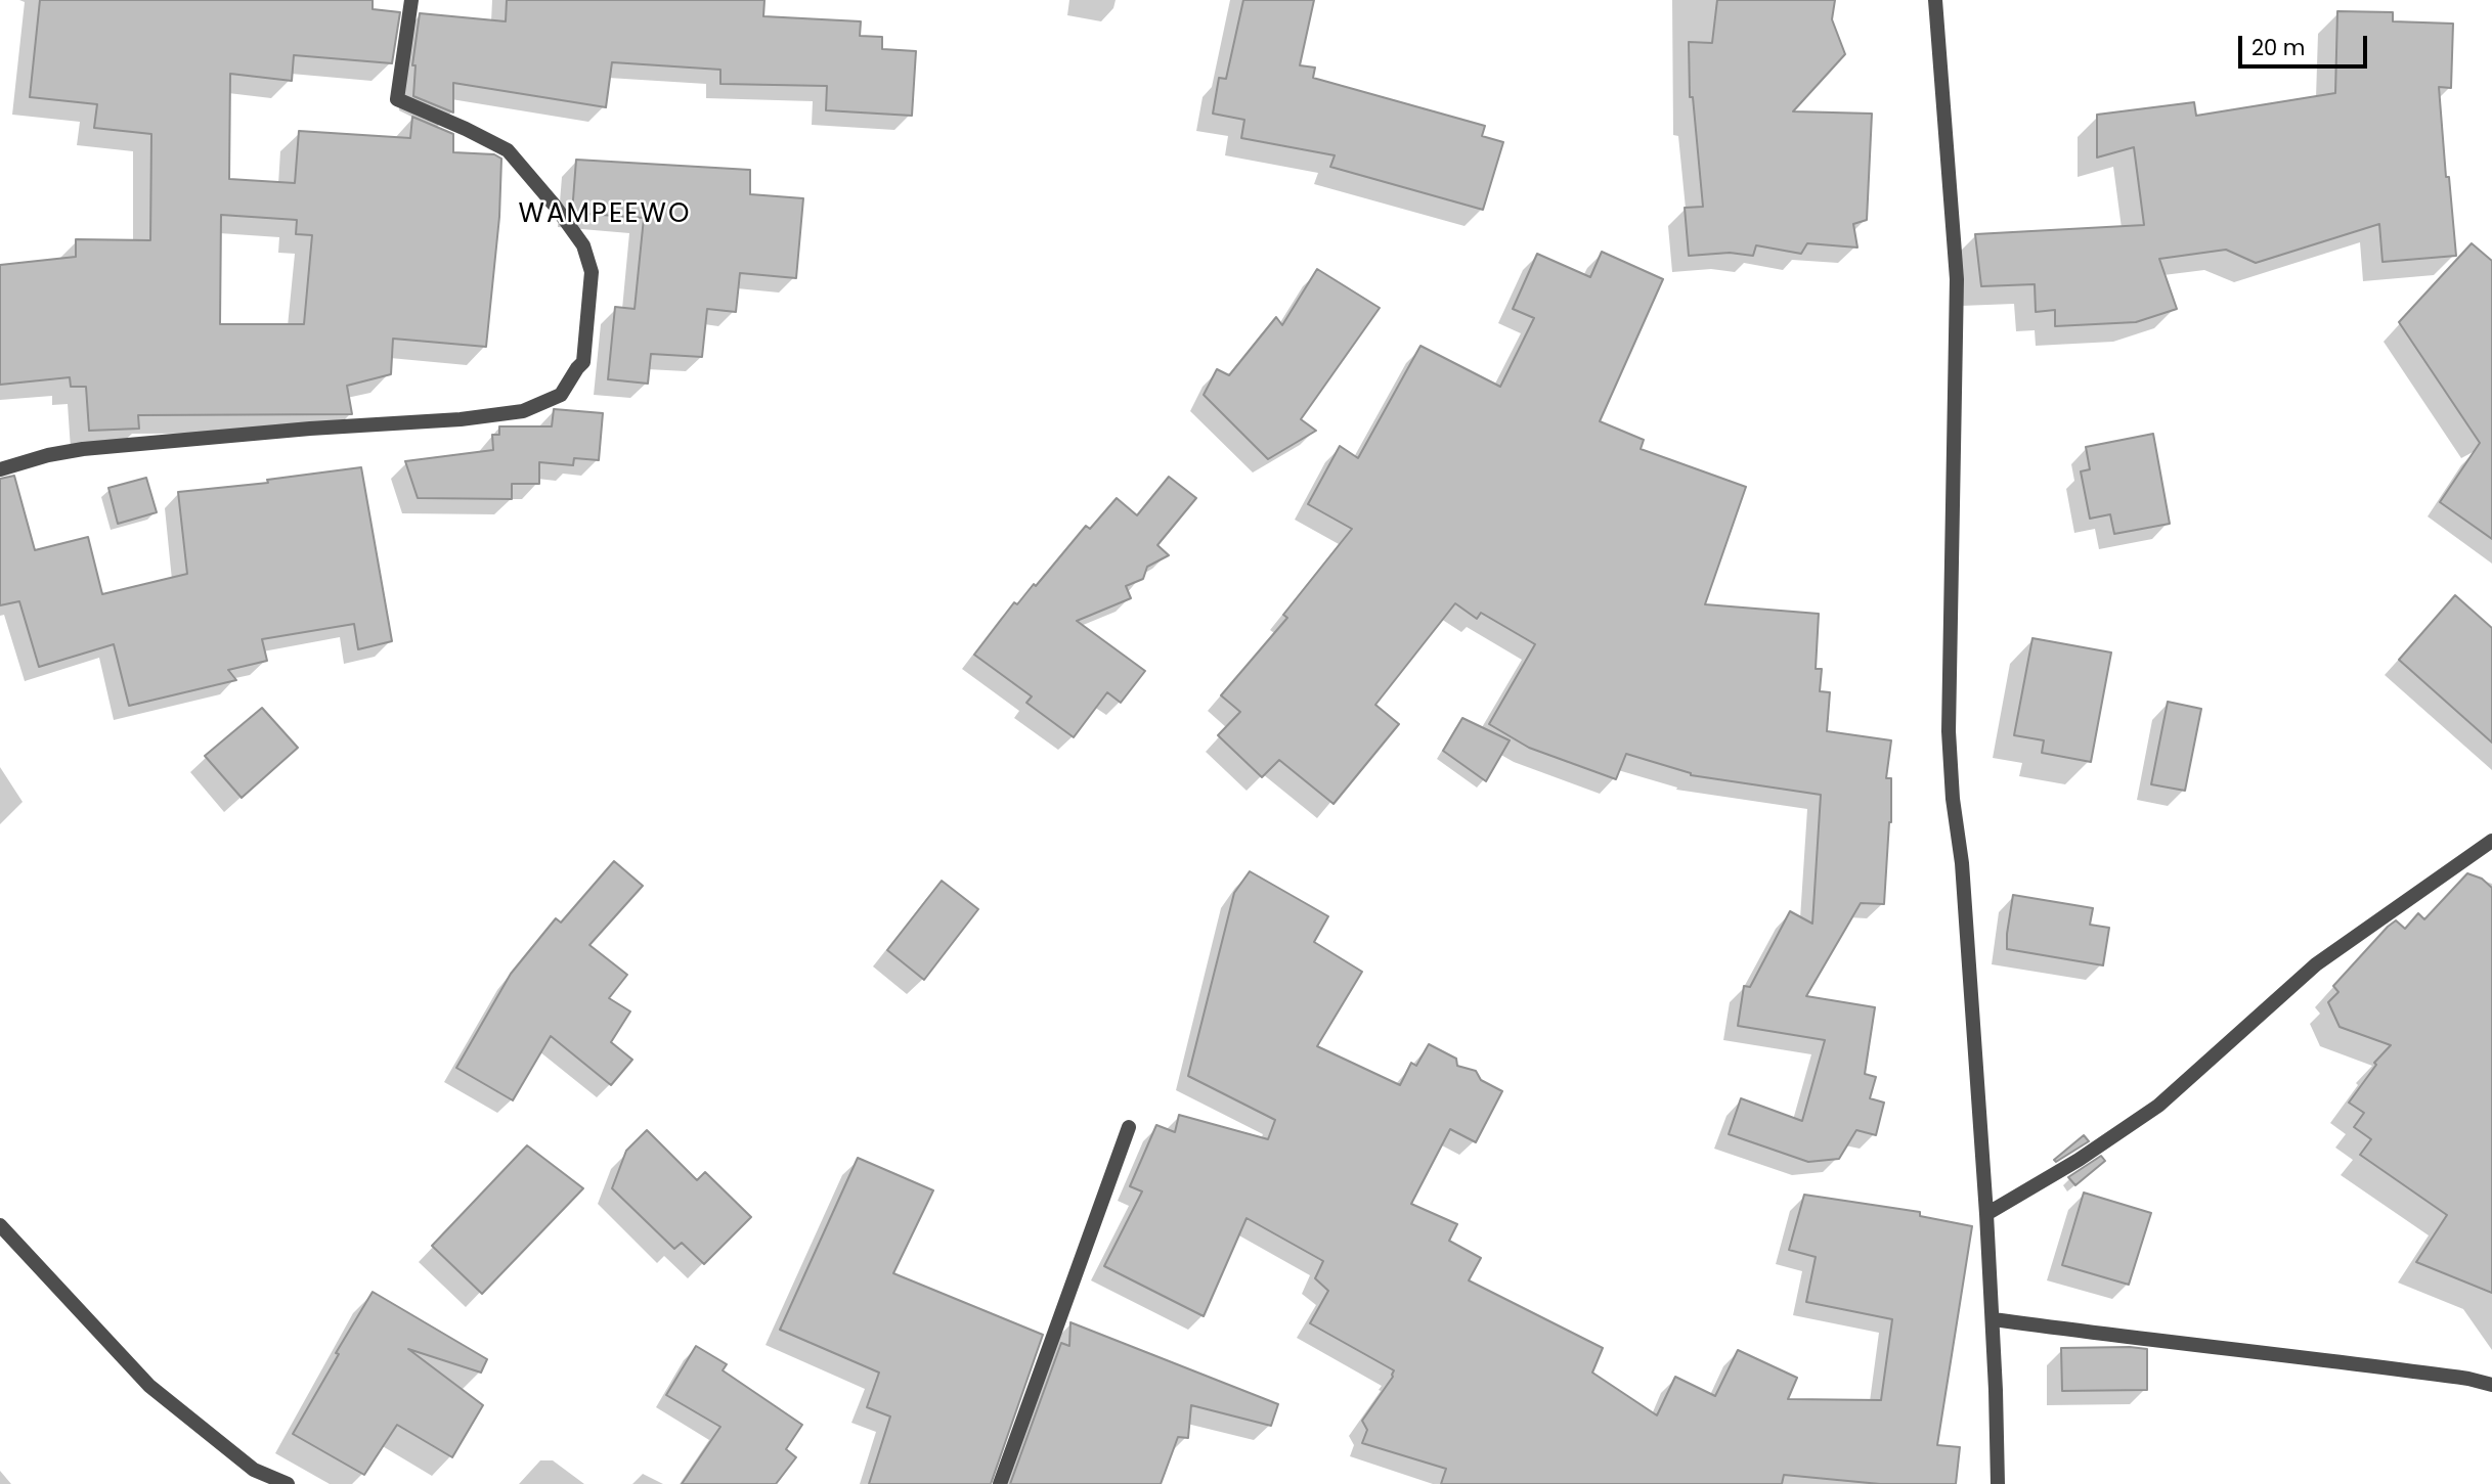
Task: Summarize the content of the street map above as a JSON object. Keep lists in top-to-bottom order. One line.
{"districts":["WAMPEEWO"],"scale_bar":"20 m"}
